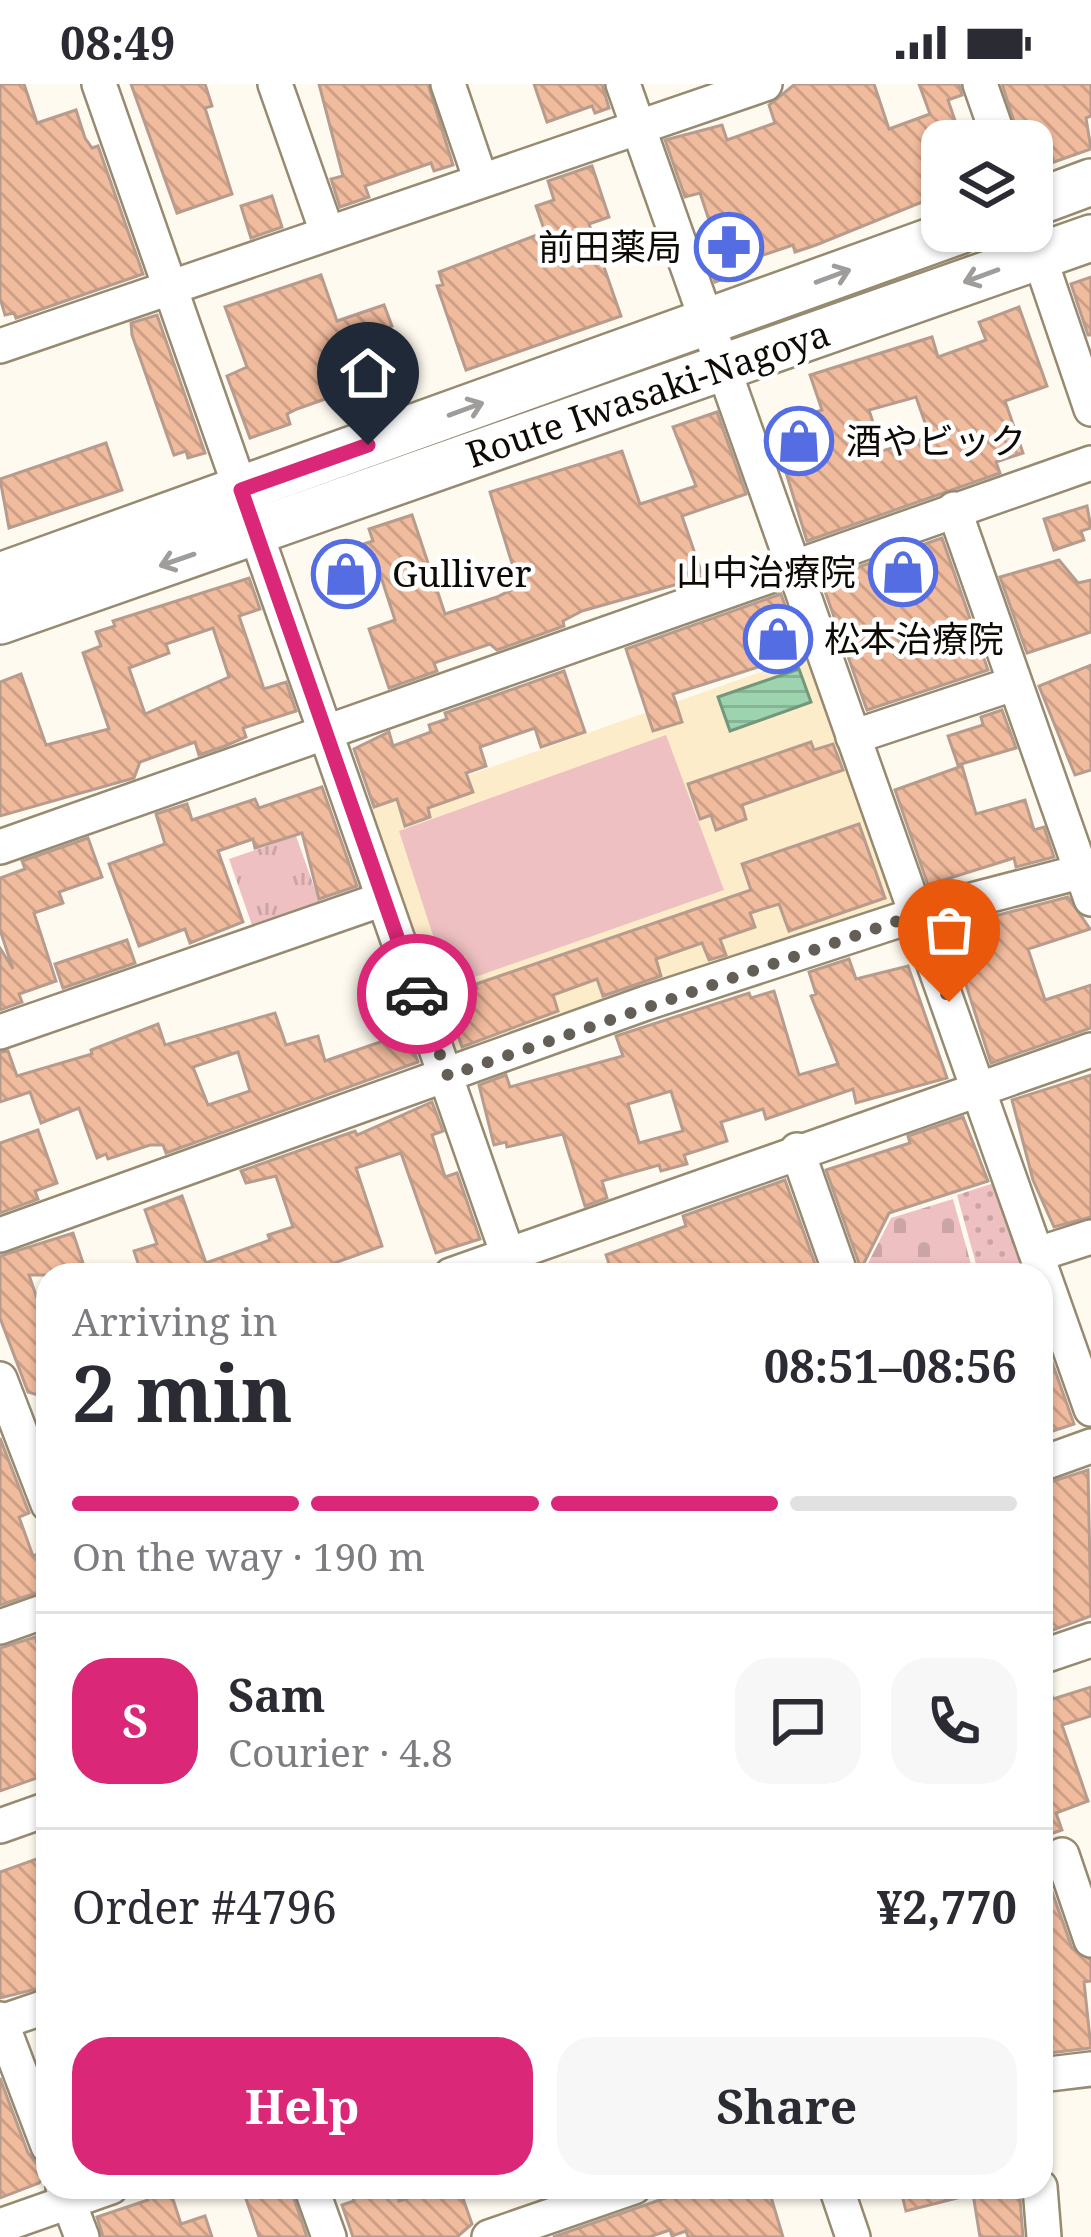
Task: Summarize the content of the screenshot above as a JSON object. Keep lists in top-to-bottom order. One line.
{"streets":{"main road":["Route Iwasaki-Nagoya"]},"places":{"pharmacy":["前田薬局"],"shop":["酒やビック","山中治療院","Gulliver","松本治療院"]},"page":{"status":"08:49","heading":["2 min","Arriving in","08:51–08:56"],"panel":["Sam","Courier · 4.8","Order #4796","¥2,770"],"bar":"On the way · 190 m","round":"S","buttons":["Help","Share"]}}
